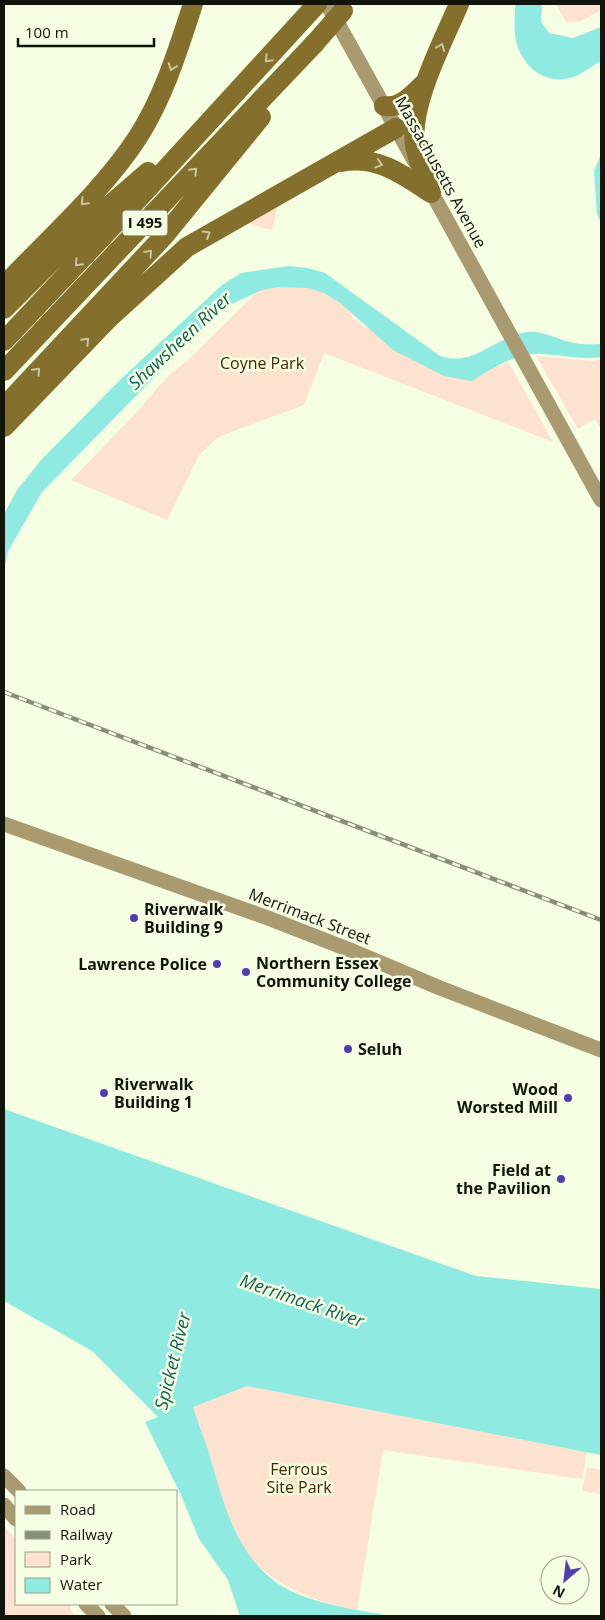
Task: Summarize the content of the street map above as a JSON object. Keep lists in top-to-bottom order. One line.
{"streets":{"highway":["I 495"],"main road":["Massachusetts Avenue","Merrimack Street"]},"crossings":[["Massachusetts Avenue","I 495"]],"water":["Shawsheen River","Merrimack River","Spicket River"],"parks":["Coyne Park","Ferrous Site Park"],"places":["Riverwalk Building 9","Lawrence Police","Northern Essex Community College","Seluh","Riverwalk Building 1","Wood Worsted Mill","Field at the Pavilion"],"legend":["Road","Railway","Park","Water"],"scale_bar":"100 m","north":"bottom left"}
